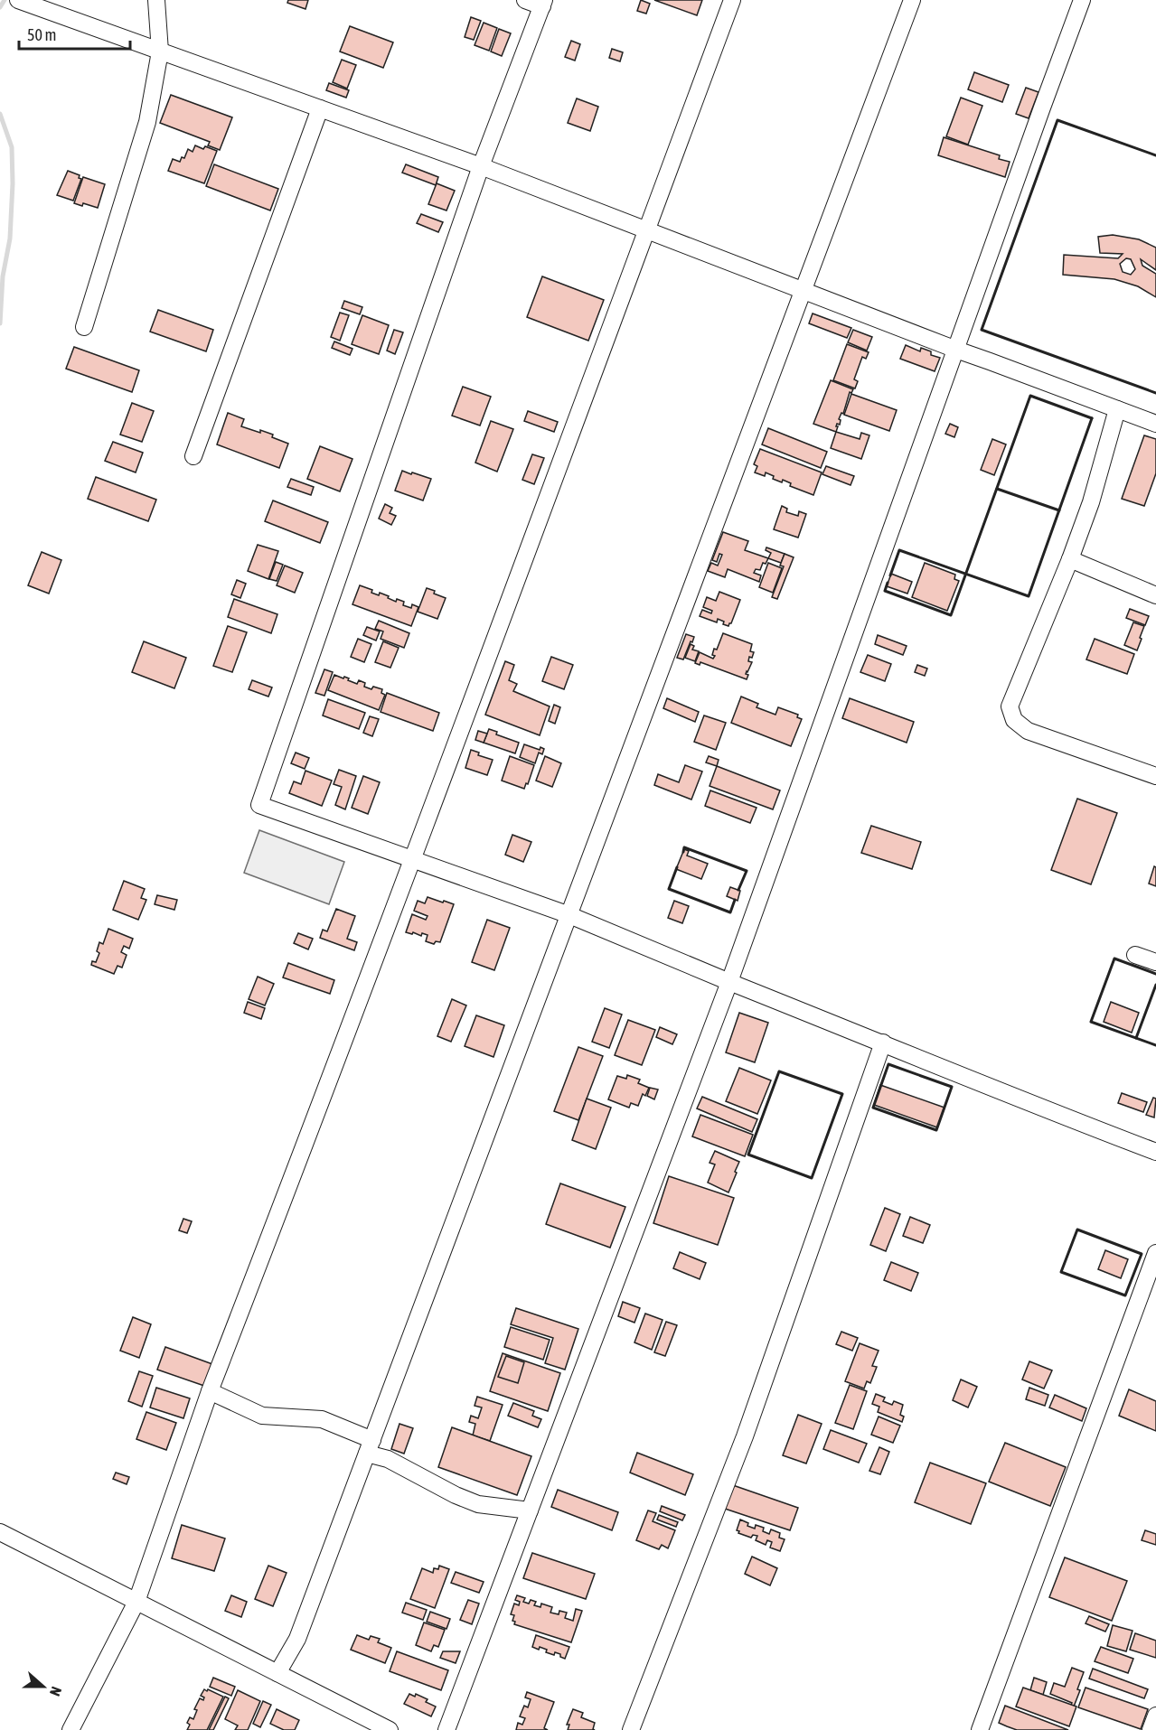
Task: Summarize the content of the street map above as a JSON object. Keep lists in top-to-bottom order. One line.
{"scale_bar":"50 m","north":"right"}
